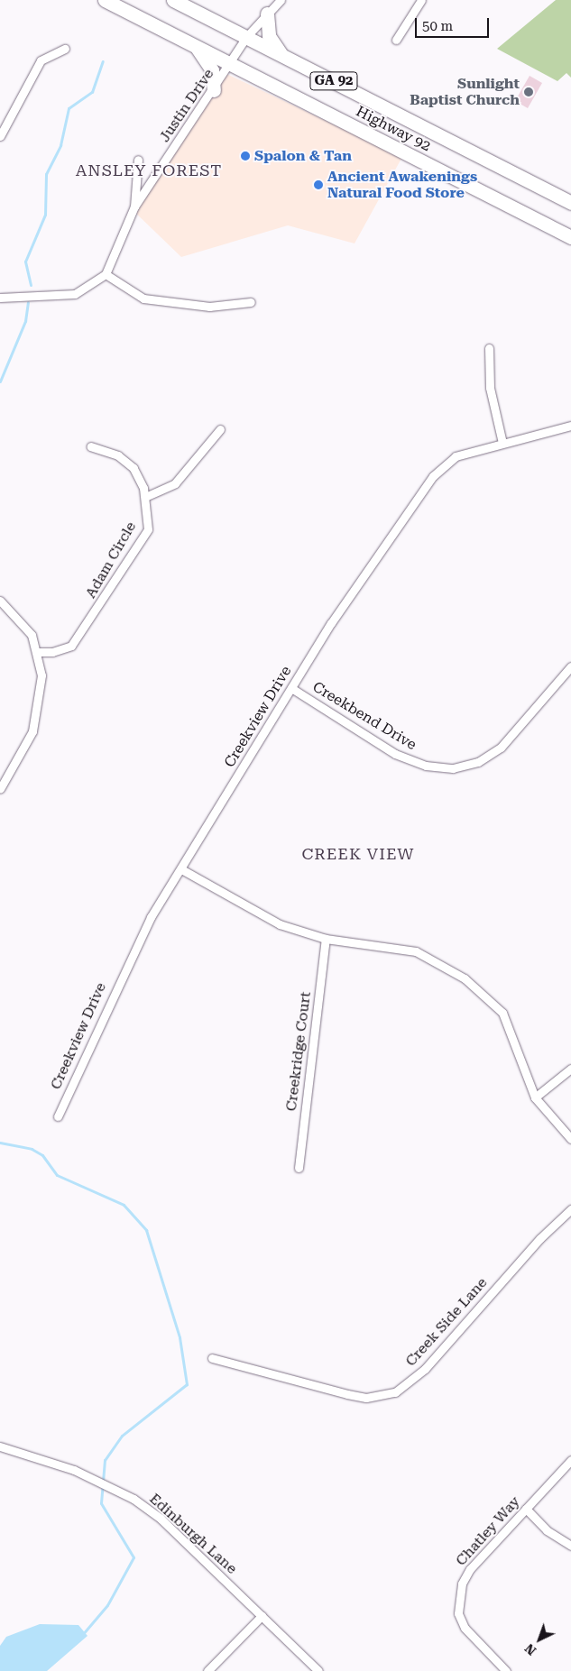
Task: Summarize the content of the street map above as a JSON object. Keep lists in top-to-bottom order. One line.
{"streets":{"main road":["GA 92","Highway 92"],"street":["Justin Drive","Adam Circle","Creekbend Drive","Creekview Drive","Creekridge Court","Creek Side Lane","Chatley Way","Edinburgh Lane"]},"crossings":[["Justin Drive","Highway 92"],["Creekbend Drive","Creekview Drive"]],"districts":["ANSLEY FOREST","CREEK VIEW"],"places":["Sunlight Baptist Church","Spalon & Tan","Ancient Awakenings Natural Food Store"],"scale_bar":"50 m","north":"bottom left"}
